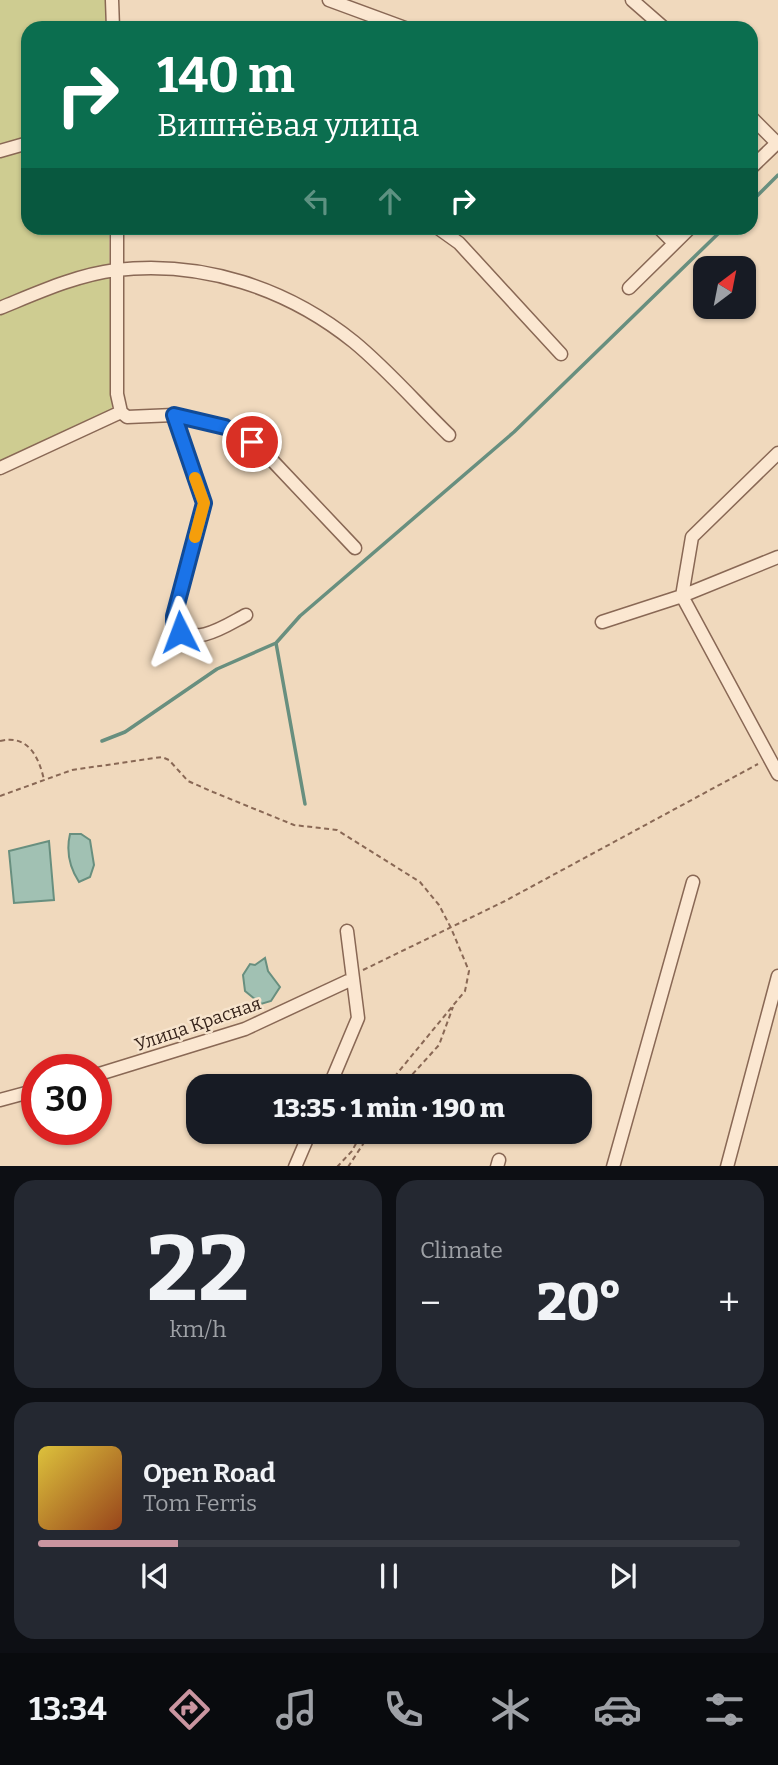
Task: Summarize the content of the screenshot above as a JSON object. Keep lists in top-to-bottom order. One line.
{"streets":{"street":["Улица Красная"]},"north":"top right","page":{"turn":["140 m","Вишнёвая улица"],"limit":"30","trip":"13:35 · 1 min · 190 m","tile":[["22","km/h"],"Climate"],"heat":["−","20°","+"],"song":["Open Road","Tom Ferris"],"tabs":"13:34"}}
